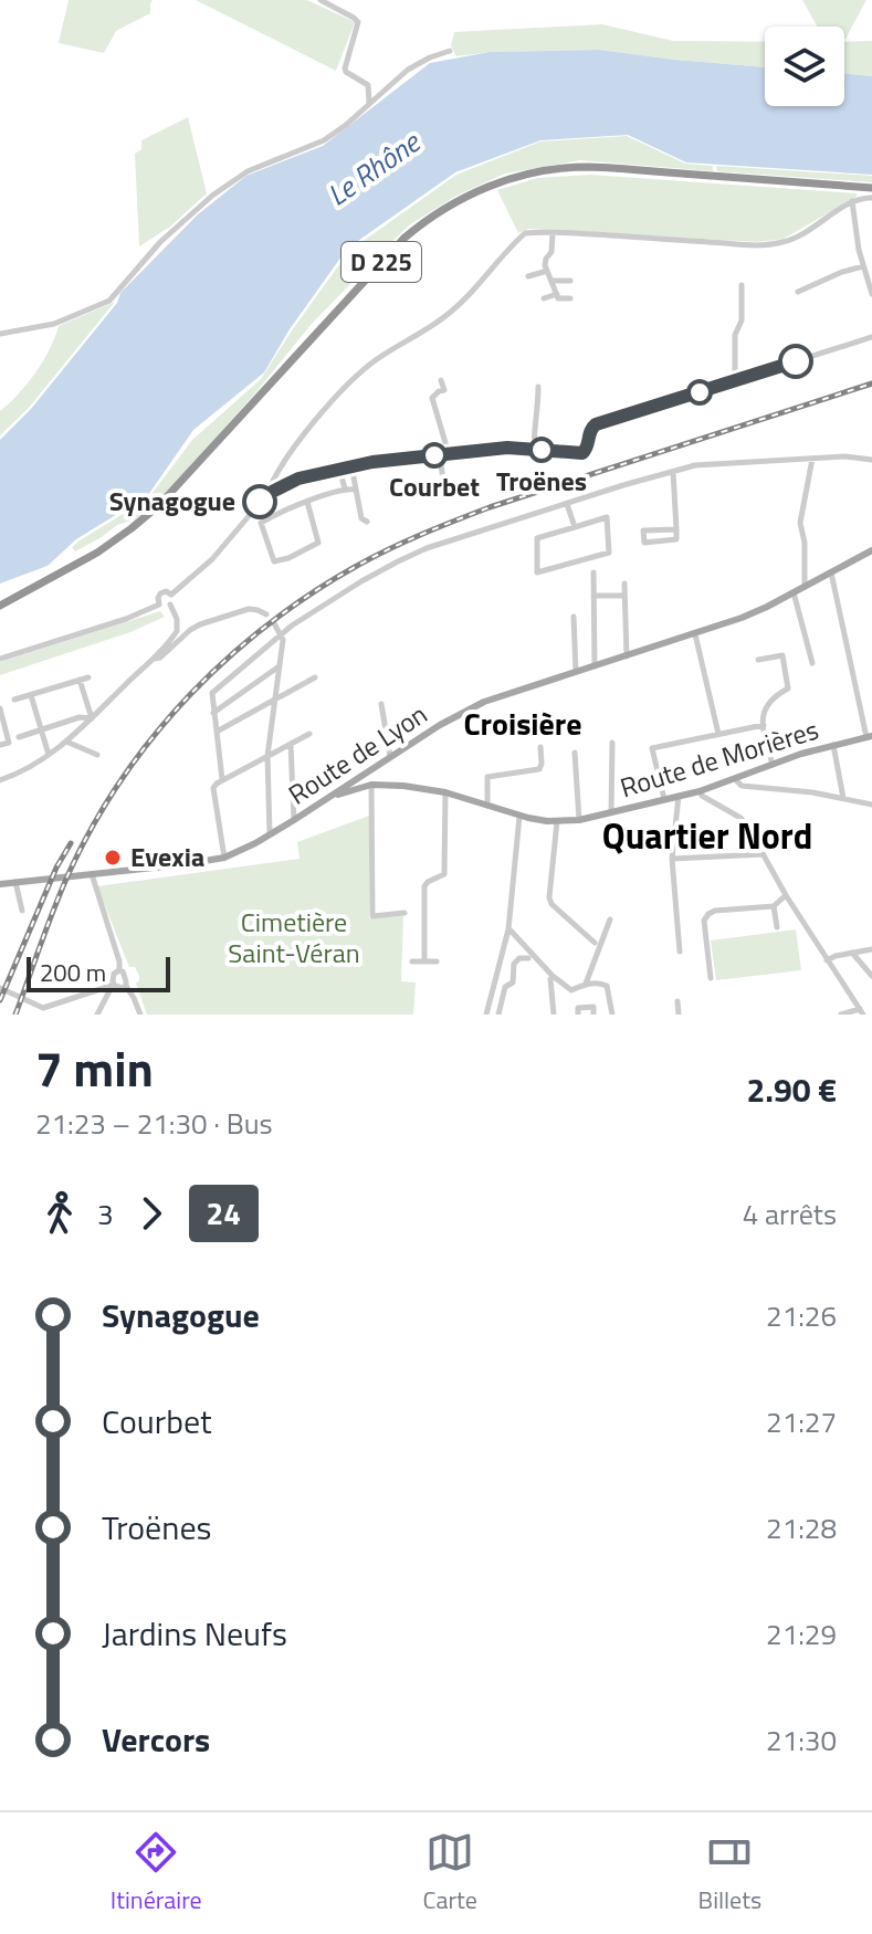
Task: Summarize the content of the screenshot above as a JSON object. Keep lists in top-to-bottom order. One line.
{"streets":{"highway":["D 225"],"main road":["Route de Lyon","Route de Morières"]},"crossings":[["Route de Lyon","Route de Morières"]],"districts":["Croisière","Quartier Nord"],"water":["Le Rhône"],"parks":["Cimetière Saint-Véran"],"places":["Troënes","Courbet","Synagogue","Evexia"],"lines":["bus line 24"],"scale_bar":"200 m","page":{"scale":"200 m","heading":["7 min","21:23 – 21:30 · Bus","2.90 €"],"legs":["3","24","4 arrêts"],"list":[{"name":"Synagogue","value":"21:26"},{"name":"Courbet","value":"21:27"},{"name":"Troënes","value":"21:28"},{"name":"Jardins Neufs","value":"21:29"},{"name":"Vercors","value":"21:30"}],"tabs":["Itinéraire","Carte","Billets"]}}
